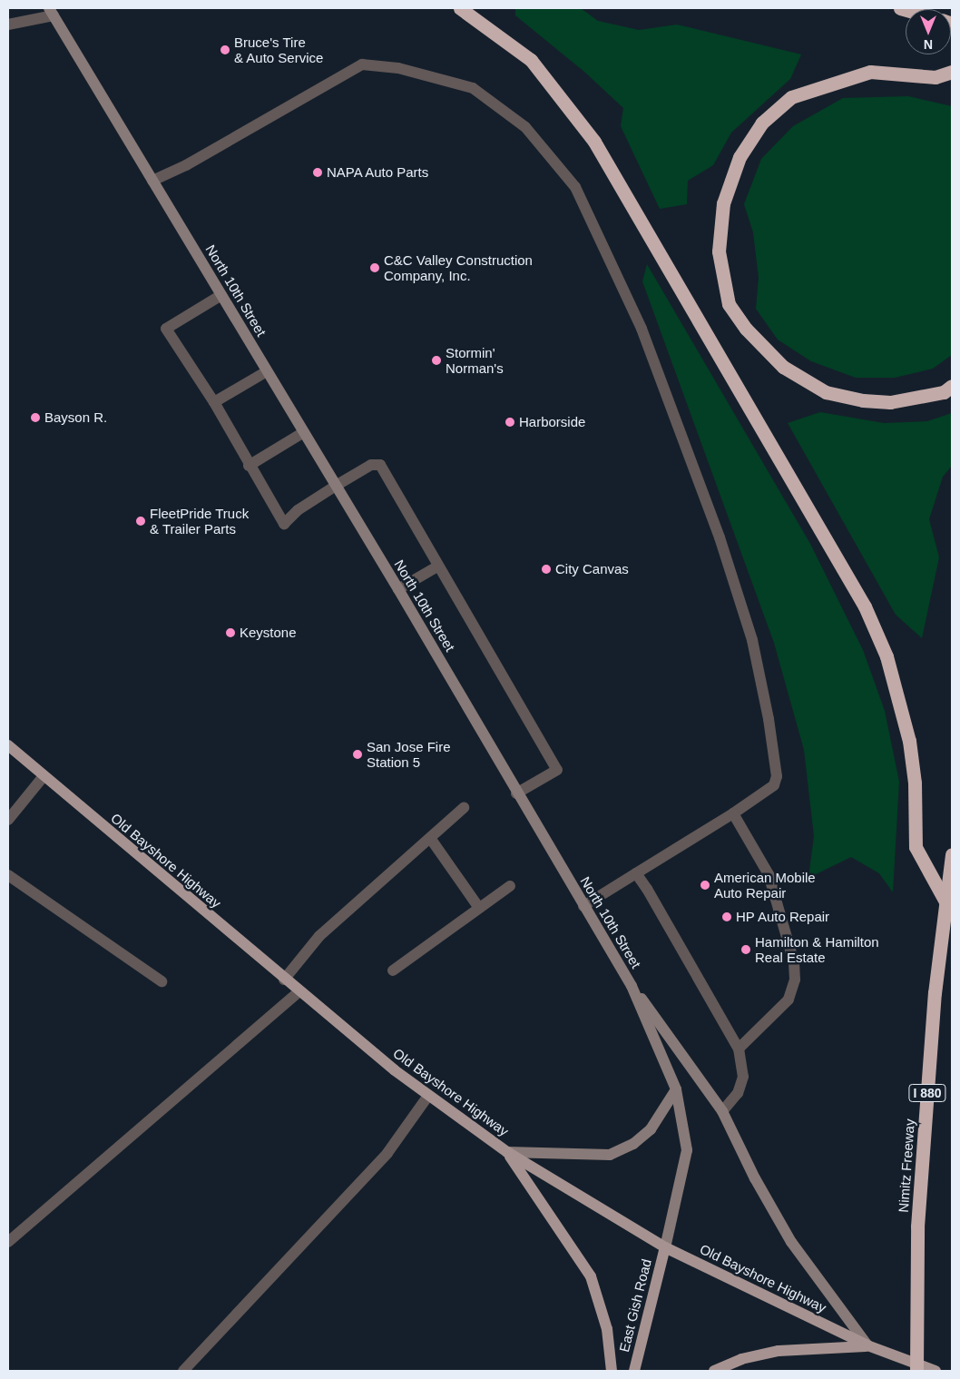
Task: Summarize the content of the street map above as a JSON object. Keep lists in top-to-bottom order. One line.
{"streets":{"highway":["I 880","Nimitz Freeway"],"main road":["North 10th Street","Old Bayshore Highway","East Gish Road"]},"crossings":[["North 10th Street","Old Bayshore Highway"],["North 10th Street","East Gish Road"],["Old Bayshore Highway","East Gish Road"]],"places":["Bruce's Tire & Auto Service","NAPA Auto Parts","C&C Valley Construction Company, Inc.","Stormin' Norman's","Bayson R.","Harborside","FleetPride Truck & Trailer Parts","City Canvas","Keystone","San Jose Fire Station 5","American Mobile Auto Repair","HP Auto Repair","Hamilton & Hamilton Real Estate"],"north":"bottom"}
